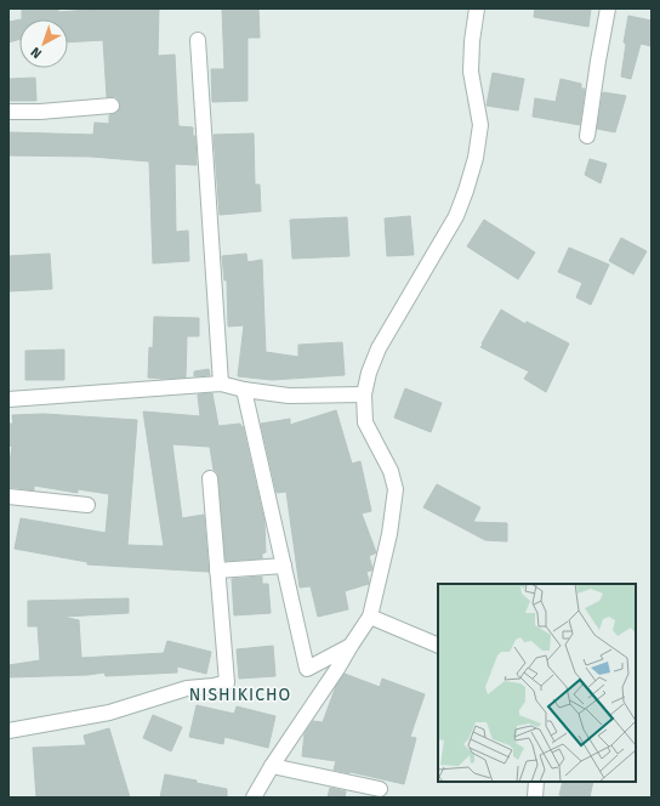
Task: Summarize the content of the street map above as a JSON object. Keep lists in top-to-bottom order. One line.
{"districts":["NISHIKICHO"],"north":"bottom left"}
